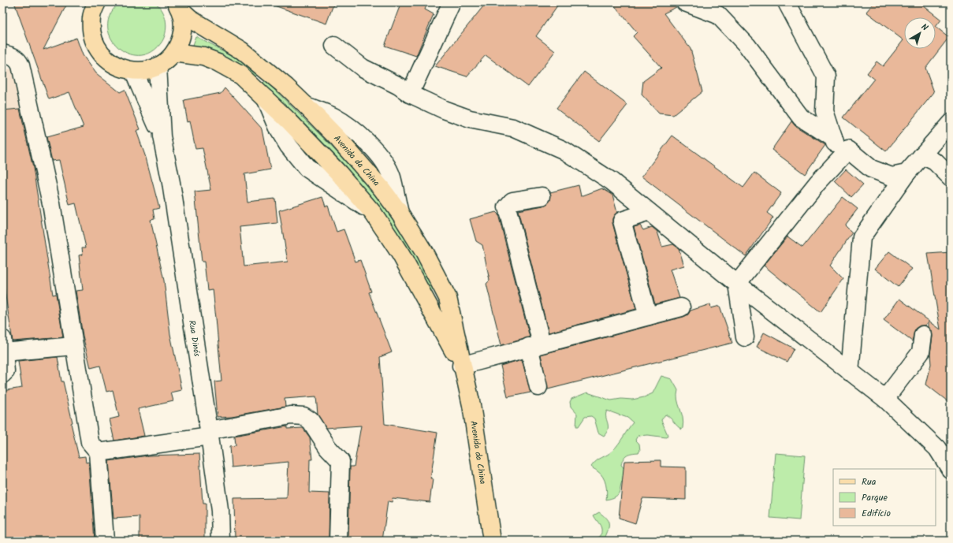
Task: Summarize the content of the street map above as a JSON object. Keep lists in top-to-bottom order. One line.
{"streets":{"main road":["Avenida da China"],"street":["Rua Dinós"]},"legend":["Rua","Parque","Edifício"],"north":"top right"}
